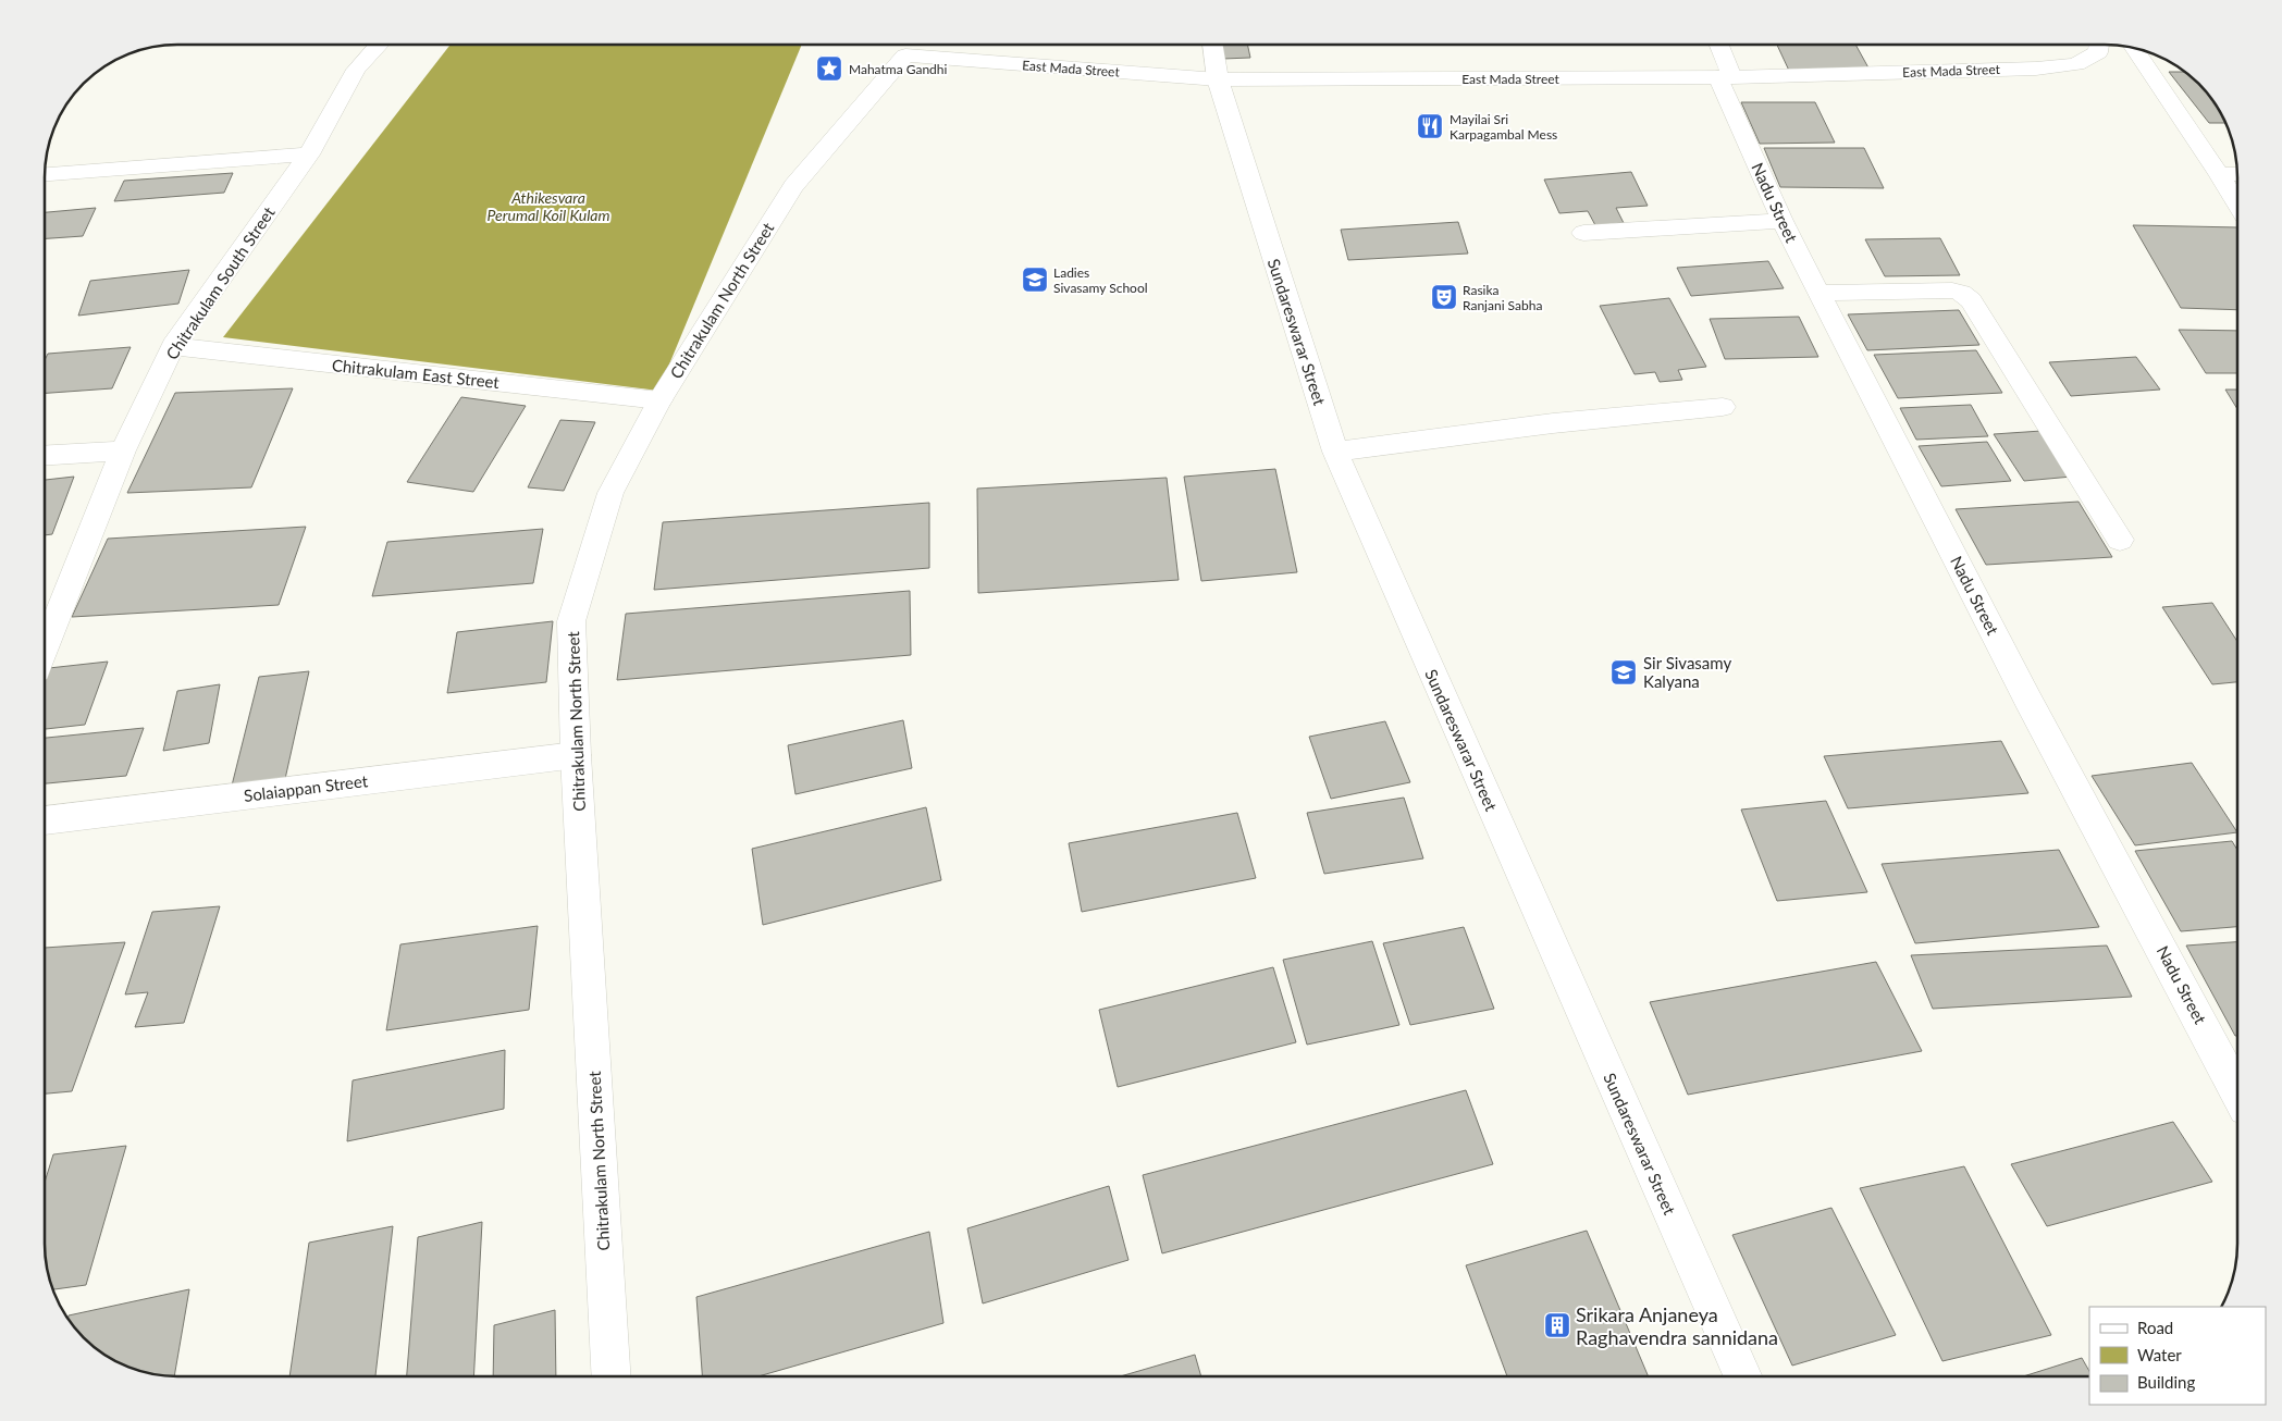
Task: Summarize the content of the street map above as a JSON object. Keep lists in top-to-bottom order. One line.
{"streets":{"street":["East Mada Street","Nadu Street","Chitrakulam South Street","Chitrakulam North Street","Sundareswarar Street","Chitrakulam East Street","Solaiappan Street"]},"crossings":[["East Mada Street","Nadu Street"],["East Mada Street","Chitrakulam North Street"],["East Mada Street","Sundareswarar Street"],["Chitrakulam South Street","Chitrakulam East Street"],["Chitrakulam North Street","Chitrakulam East Street"],["Chitrakulam North Street","Solaiappan Street"]],"water":["Athikesvara Perumal Koil Kulam"],"places":{"place":["Mahatma Gandhi"],"restaurant":["Mayilai Sri Karpagambal Mess"],"school or university":["Ladies Sivasamy School","Sir Sivasamy Kalyana"],"theatre":["Rasika Ranjani Sabha"],"building":["Srikara Anjaneya Raghavendra sannidana"]},"legend":["Road","Water","Building"]}
